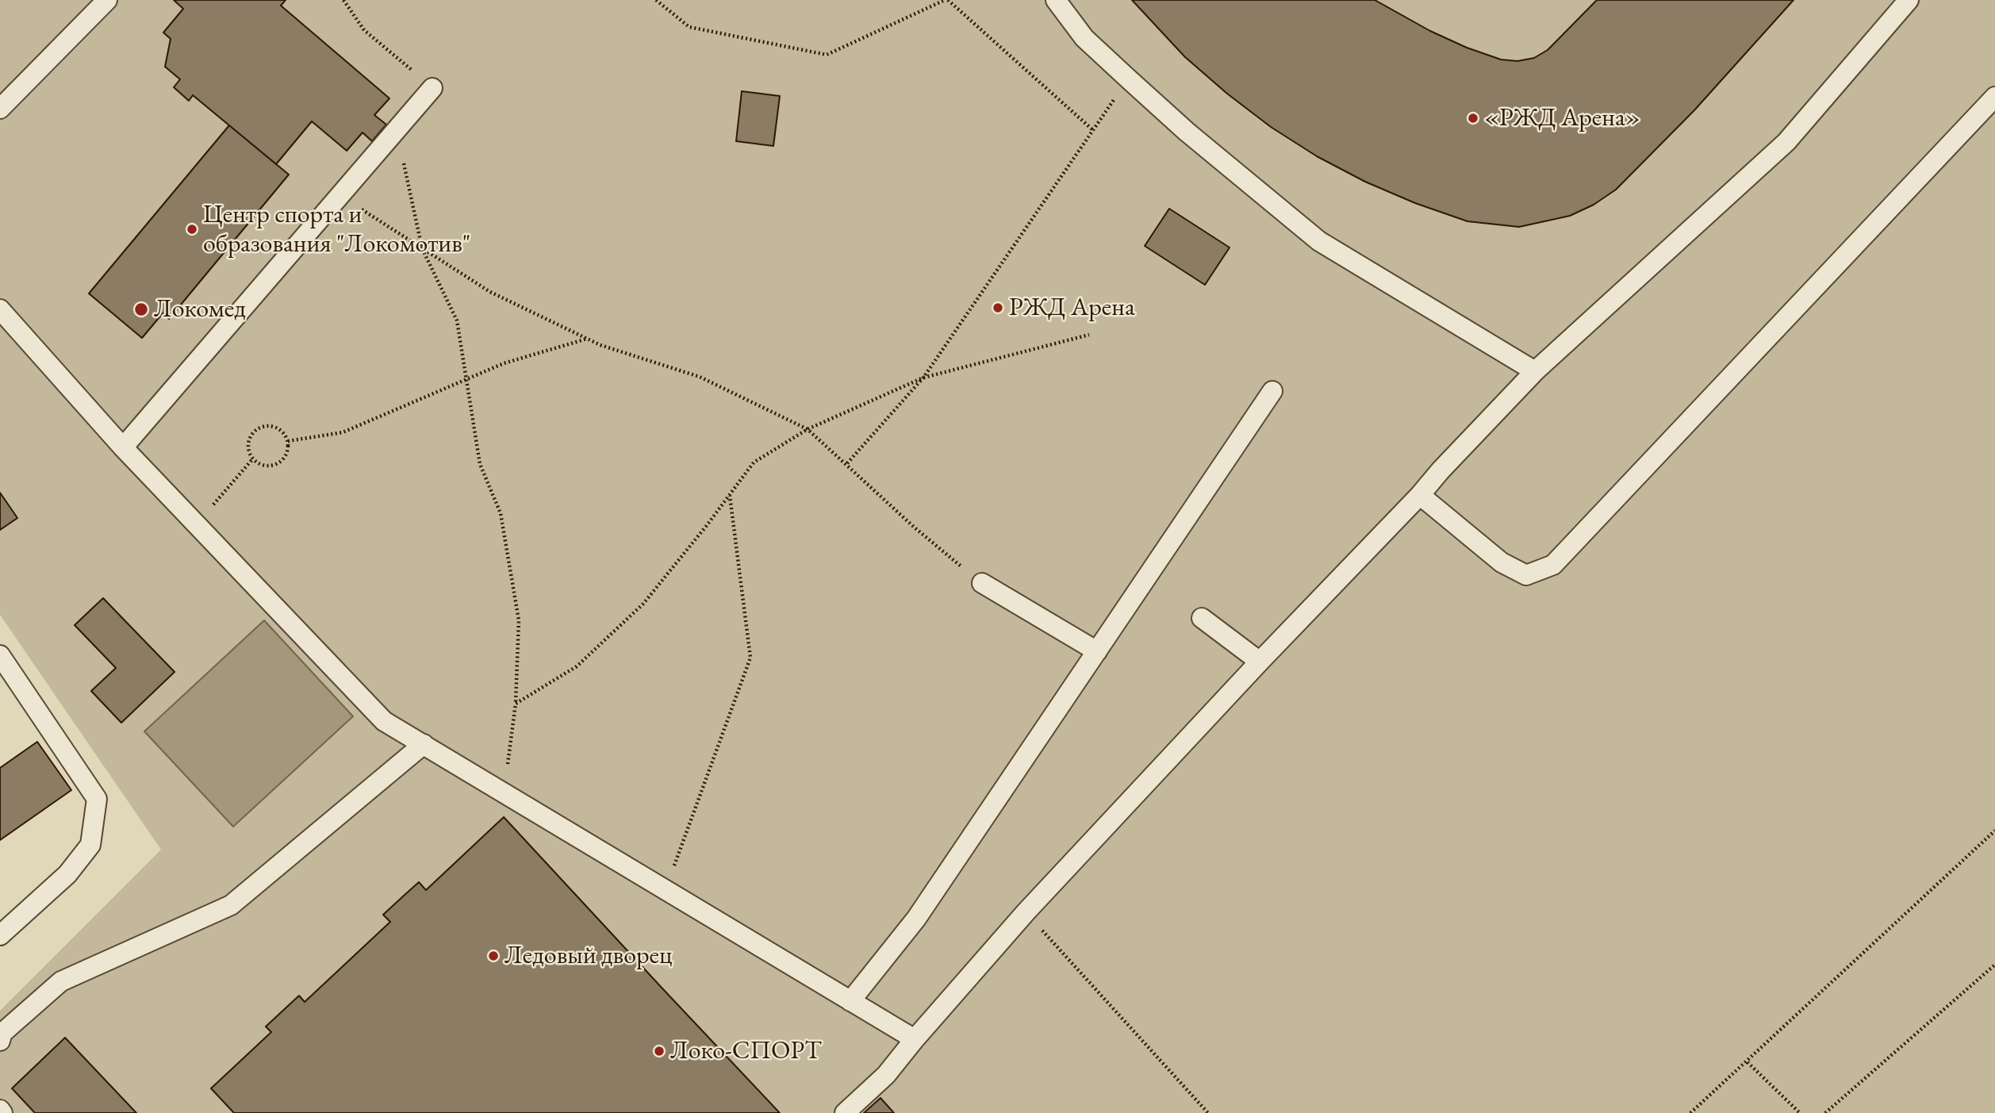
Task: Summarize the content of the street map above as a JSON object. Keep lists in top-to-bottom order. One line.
{"places":["«РЖД Арена»","Центр спорта и образования \"Локомотив\"","РЖД Арена","Локомед","Ледовый дворец","Локо-СПОРТ"]}
